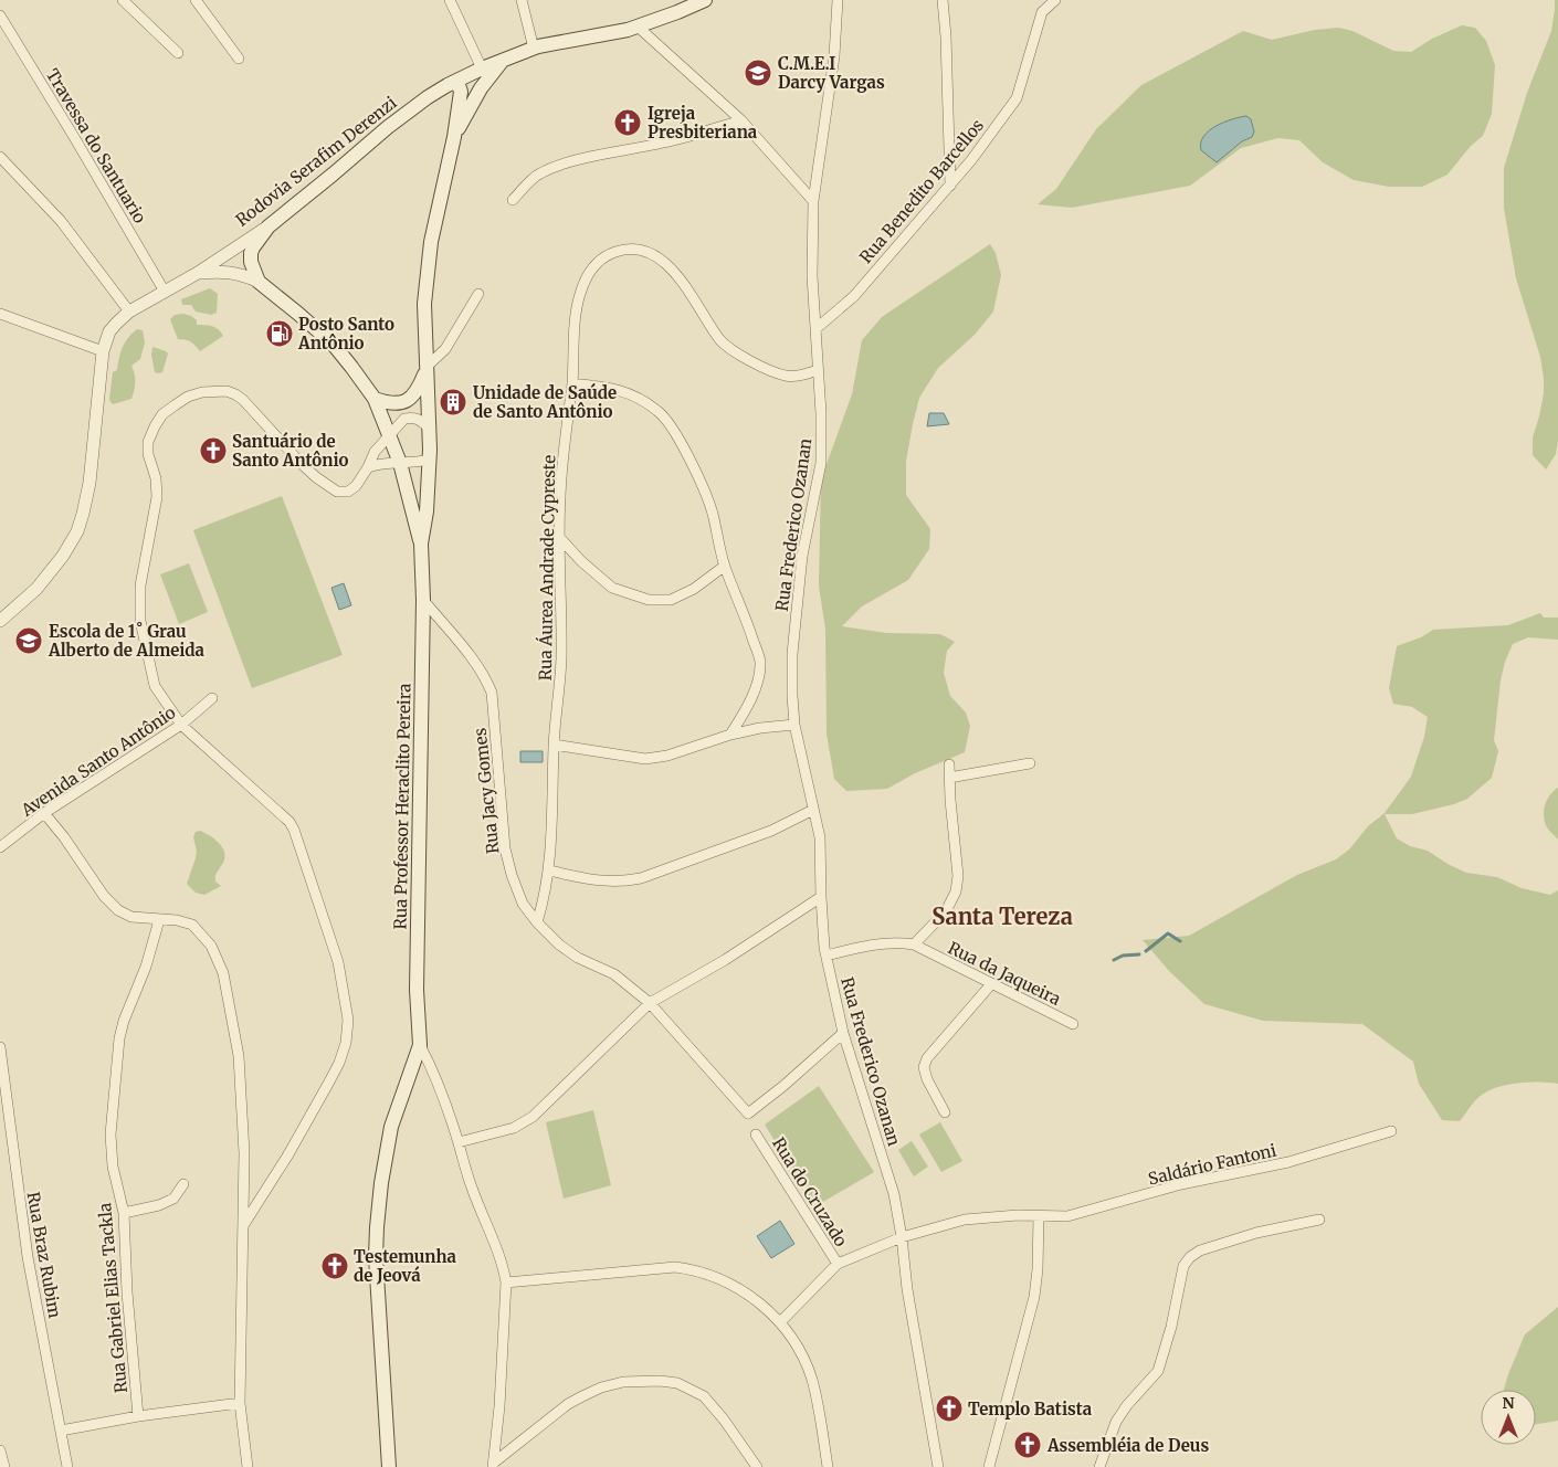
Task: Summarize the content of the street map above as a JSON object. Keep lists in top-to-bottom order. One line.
{"streets":{"main road":["Rodovia Serafim Derenzi","Rua Professor Heraclito Pereira"],"street":["Travessa do Santuario","Rua Benedito Barcellos","Rua Frederico Ozanan","Rua Áurea Andrade Cypreste","Avenida Santo Antônio","Rua Jacy Gomes","Rua da Jaqueira","Saldário Fantoni","Rua do Cruzado","Rua Braz Rubim","Rua Gabriel Elias Tackla"]},"crossings":[["Travessa do Santuario","Rodovia Serafim Derenzi"],["Rodovia Serafim Derenzi","Rua Professor Heraclito Pereira"],["Rua Benedito Barcellos","Rua Frederico Ozanan"],["Rua Frederico Ozanan","Rua Áurea Andrade Cypreste"],["Rua Frederico Ozanan","Rua Jacy Gomes"],["Rua Frederico Ozanan","Rua da Jaqueira"],["Rua Frederico Ozanan","Saldário Fantoni"],["Rua Áurea Andrade Cypreste","Rua Jacy Gomes"],["Rua Jacy Gomes","Rua Professor Heraclito Pereira"],["Saldário Fantoni","Rua do Cruzado"]],"districts":["Santa Tereza"],"places":{"school or university":["C.M.E.I Darcy Vargas","Escola de 1˚ Grau Alberto de Almeida"],"church":["Igreja Presbiteriana","Santuário de Santo Antônio","Testemunha de Jeová","Templo Batista","Assembléia de Deus"],"fuel station":["Posto Santo Antônio"],"building":["Unidade de Saúde de Santo Antônio"]},"north":"top"}
